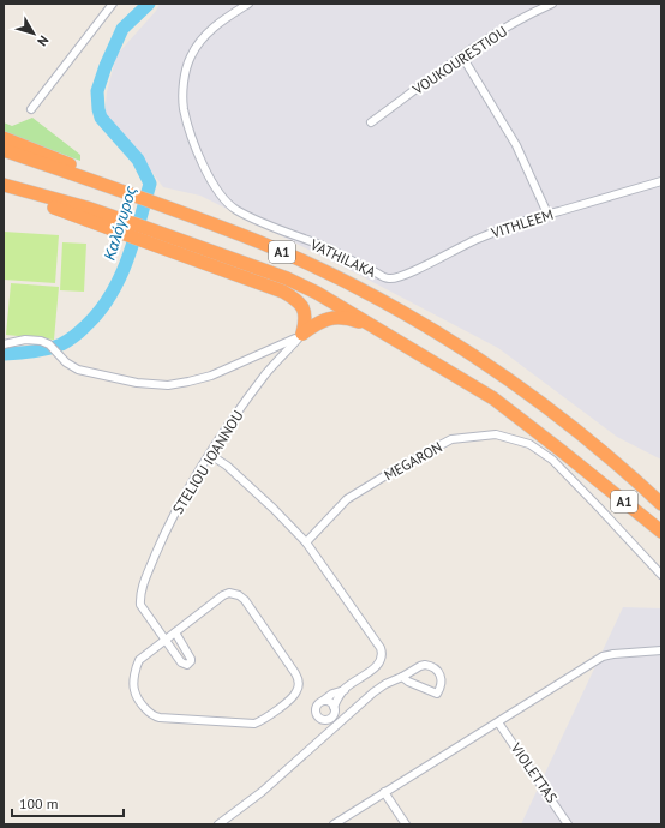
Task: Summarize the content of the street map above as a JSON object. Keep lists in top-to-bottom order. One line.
{"streets":{"highway":["A1"],"street":["VOUKOURESTIOU","VITHLEEM","VATHILAKA","MEGARON","STELIOU IOANNOU","VIOLETTAS"]},"crossings":[["VITHLEEM","VATHILAKA"]],"water":["Καλόγυρος"],"scale_bar":"100 m","north":"bottom right"}
